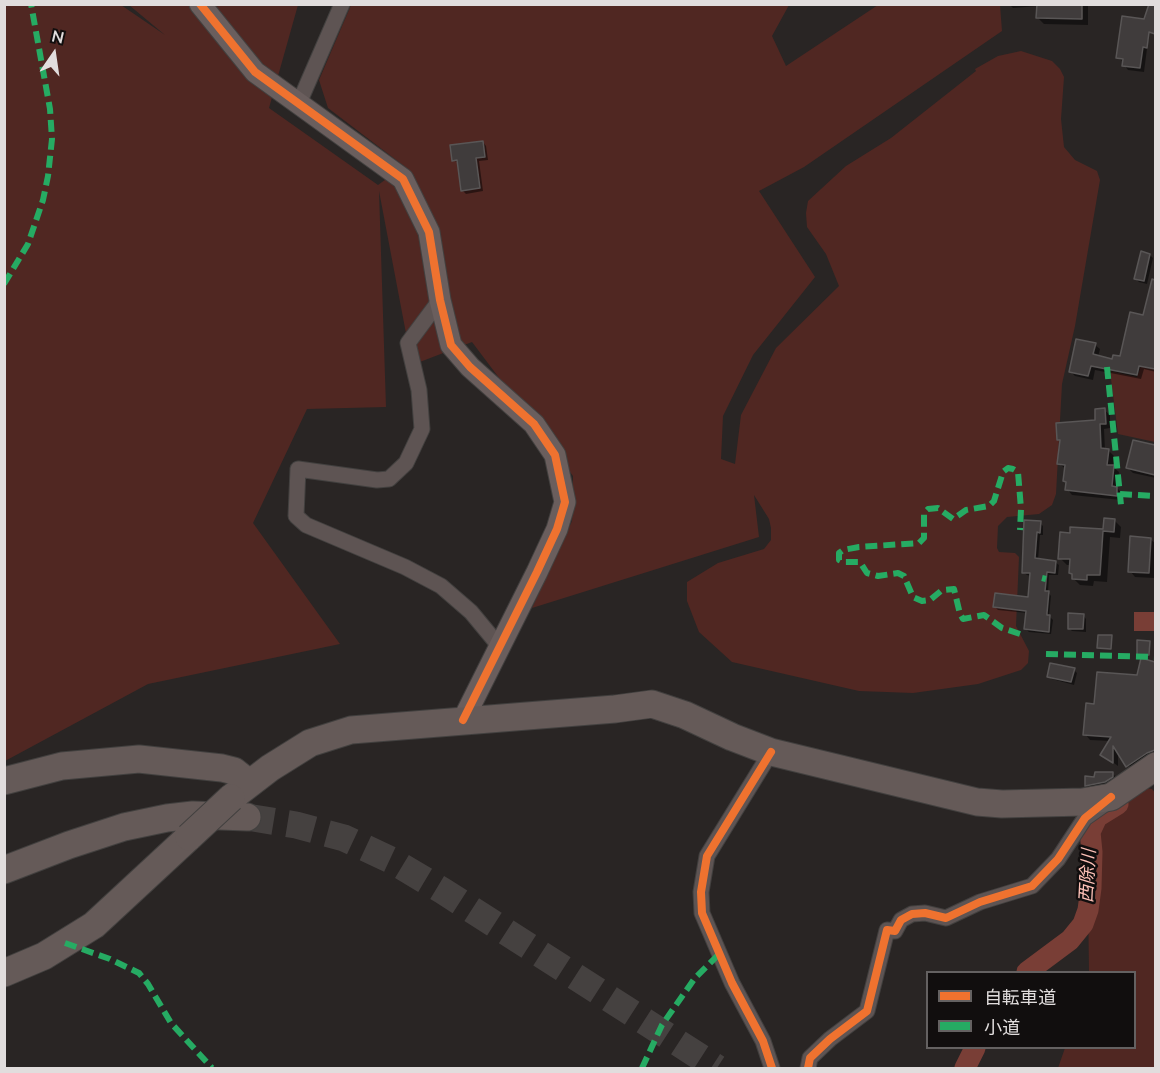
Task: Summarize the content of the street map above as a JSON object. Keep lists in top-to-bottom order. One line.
{"water":["西除川"],"legend":["自転車道","小道"],"north":"top"}
